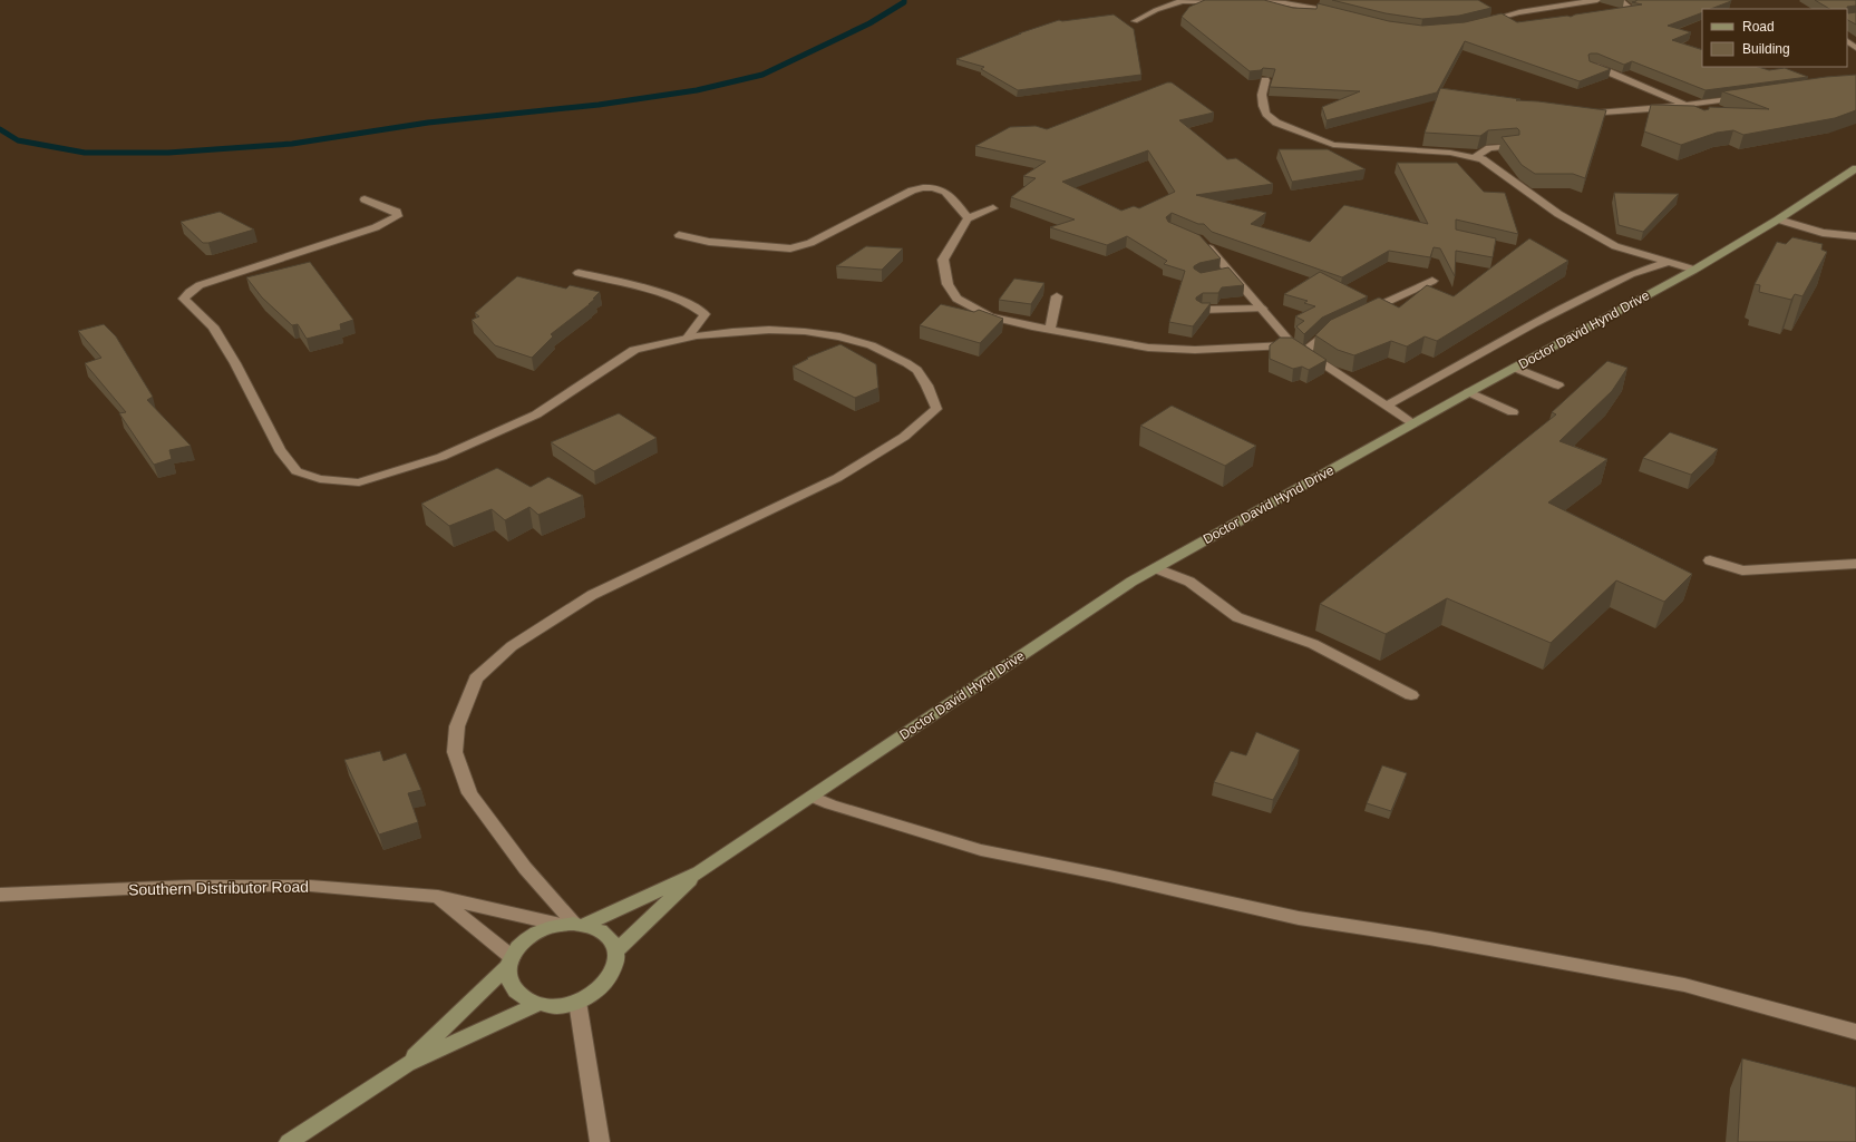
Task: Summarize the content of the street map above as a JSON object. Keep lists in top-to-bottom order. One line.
{"streets":{"main road":["Doctor David Hynd Drive"],"street":["Southern Distributor Road"]},"crossings":[["Doctor David Hynd Drive","Southern Distributor Road"]],"legend":["Road","Building"]}
